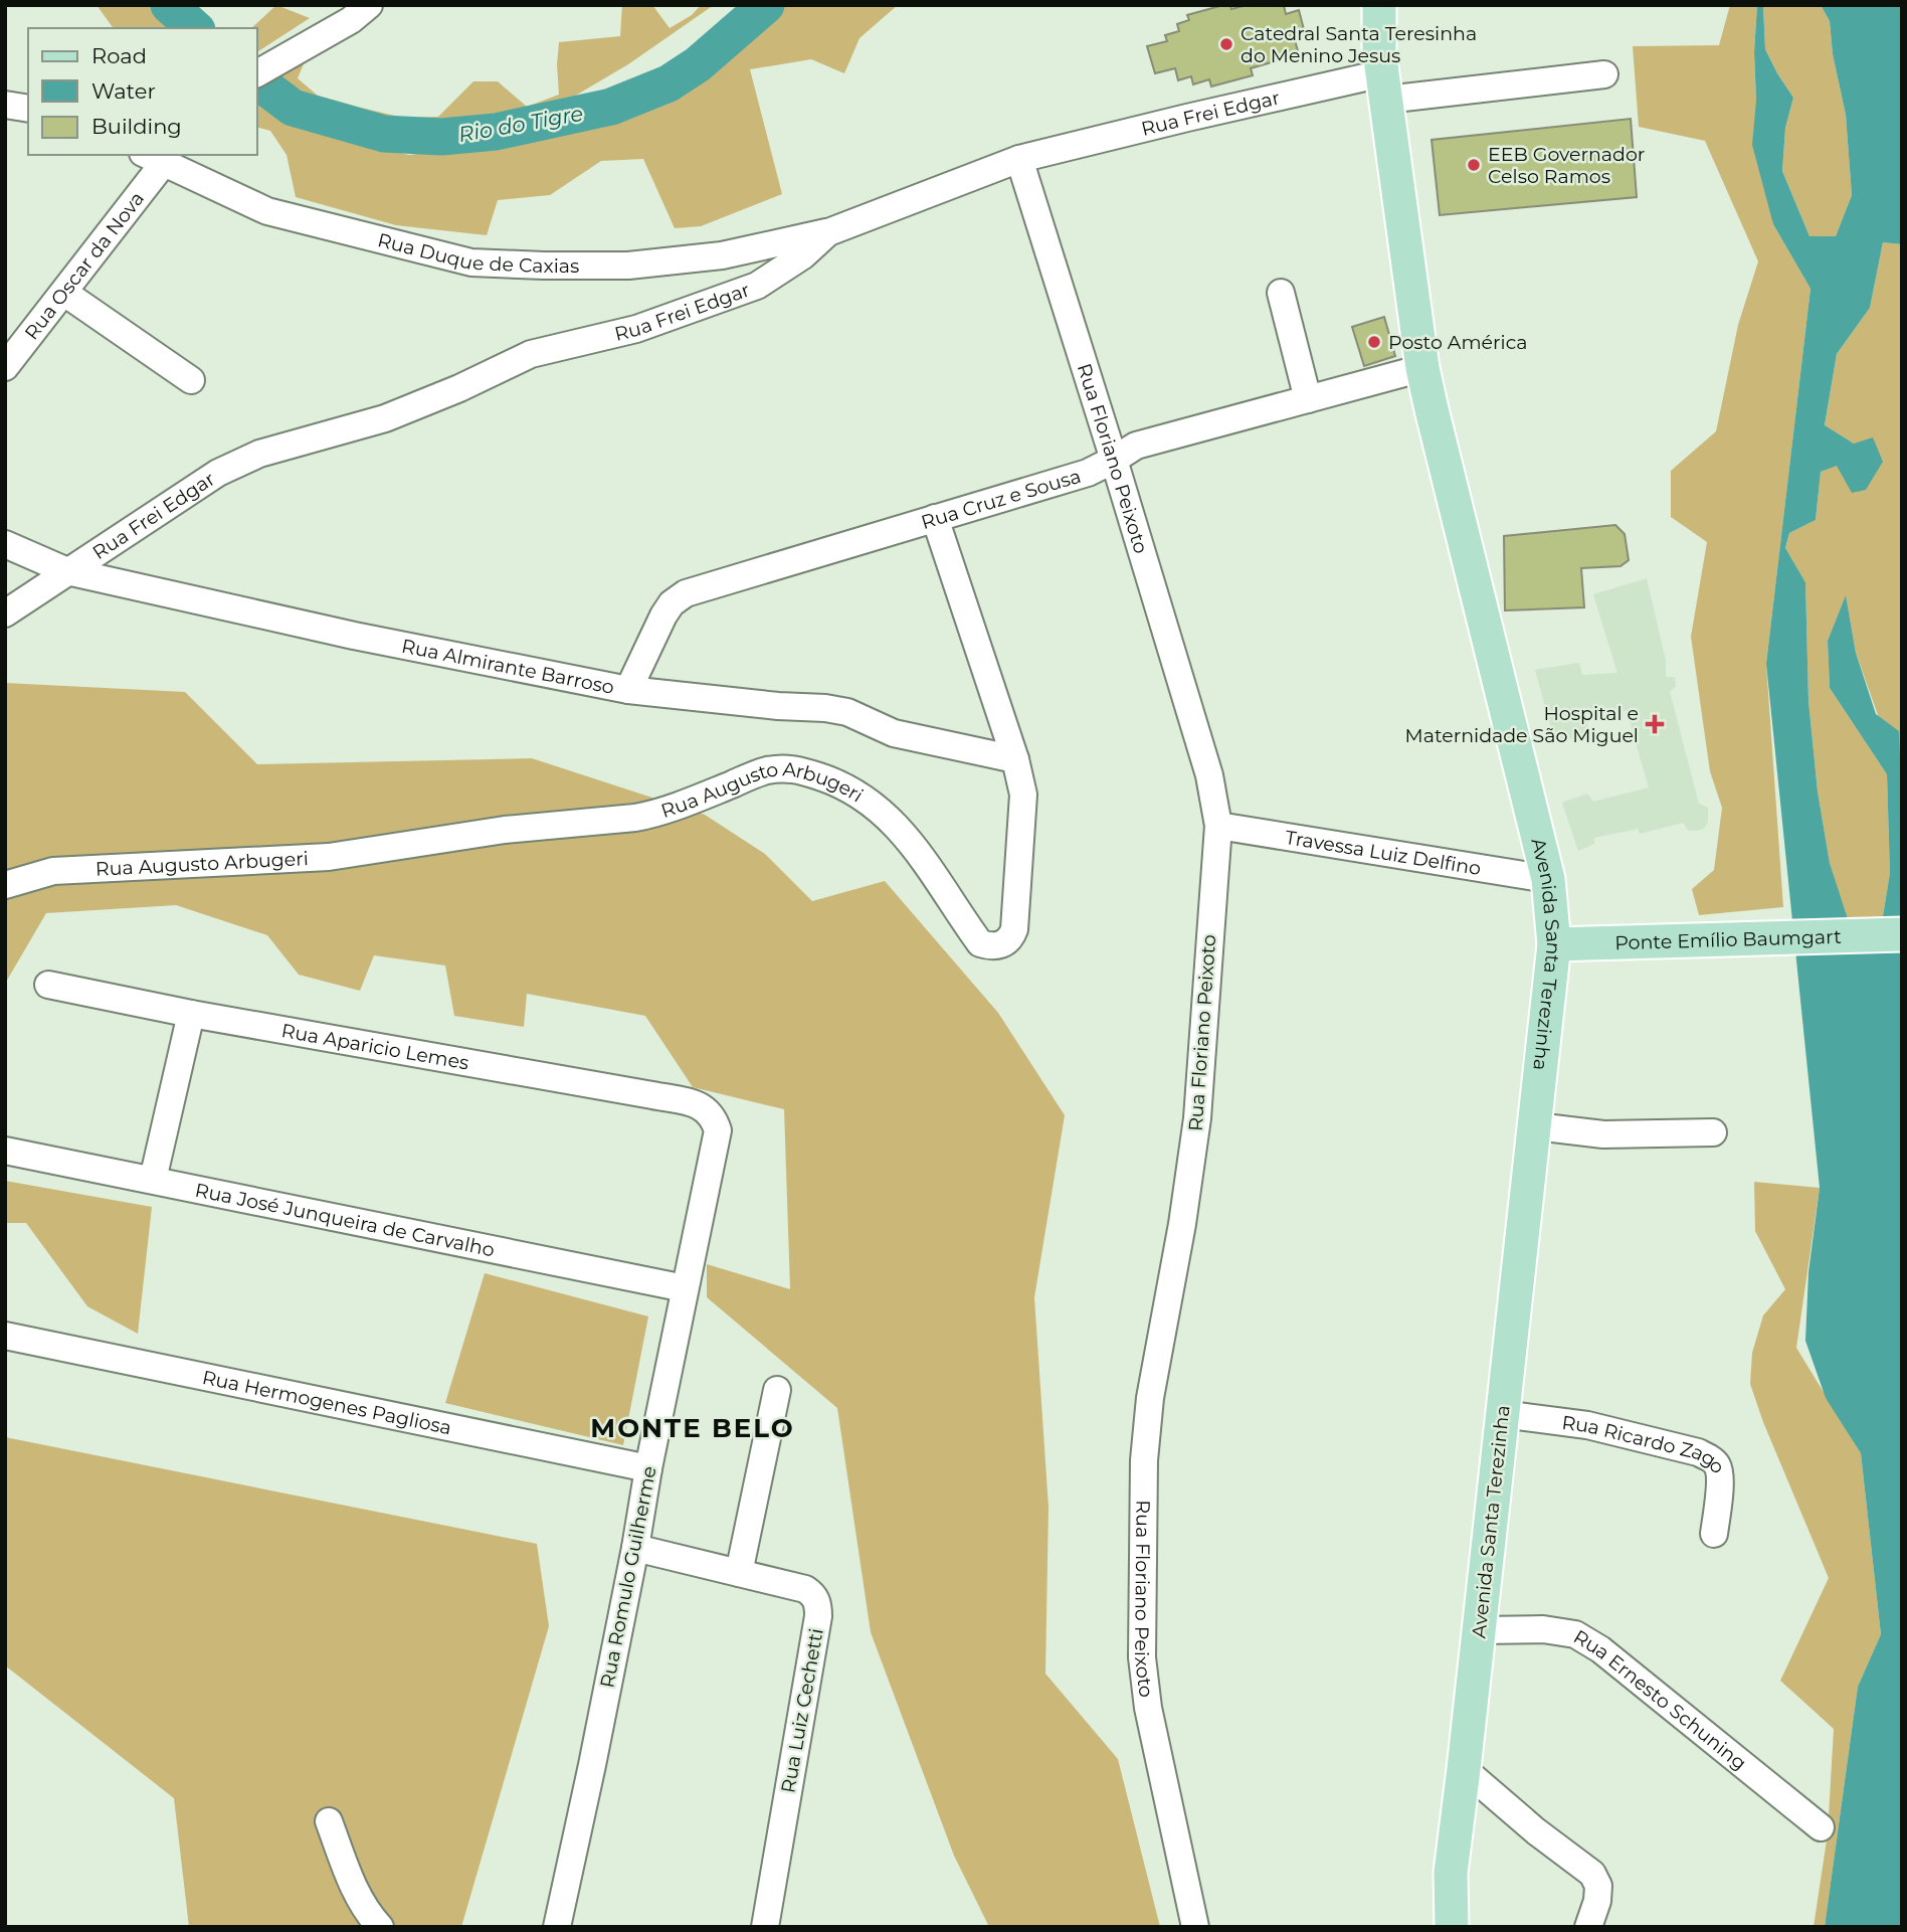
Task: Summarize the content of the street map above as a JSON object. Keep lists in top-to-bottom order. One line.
{"streets":{"main road":["Ponte Emílio Baumgart","Avenida Santa Terezinha"],"street":["Rua Frei Edgar","Rua Duque de Caxias","Rua Oscar da Nova","Rua Floriano Peixoto","Rua Cruz e Sousa","Rua Almirante Barroso","Rua Augusto Arbugeri","Travessa Luiz Delfino","Rua Aparicio Lemes","Rua José Junqueira de Carvalho","Rua Hermogenes Pagliosa","Rua Ricardo Zago","Rua Romulo Guilherme","Rua Ernesto Schuning","Rua Luiz Cechetti"]},"crossings":[["Rua Frei Edgar","Rua Duque de Caxias"],["Rua Frei Edgar","Rua Floriano Peixoto"],["Rua Frei Edgar","Rua Almirante Barroso"],["Rua Frei Edgar","Avenida Santa Terezinha"],["Rua Duque de Caxias","Rua Oscar da Nova"],["Rua Floriano Peixoto","Rua Cruz e Sousa"],["Rua Floriano Peixoto","Travessa Luiz Delfino"],["Rua Cruz e Sousa","Rua Almirante Barroso"],["Rua Cruz e Sousa","Rua Augusto Arbugeri"],["Rua Cruz e Sousa","Avenida Santa Terezinha"],["Rua Almirante Barroso","Rua Augusto Arbugeri"],["Travessa Luiz Delfino","Avenida Santa Terezinha"],["Ponte Emílio Baumgart","Avenida Santa Terezinha"],["Avenida Santa Terezinha","Rua Ricardo Zago"],["Avenida Santa Terezinha","Rua Ernesto Schuning"],["Rua Aparicio Lemes","Rua Romulo Guilherme"],["Rua José Junqueira de Carvalho","Rua Romulo Guilherme"],["Rua Hermogenes Pagliosa","Rua Romulo Guilherme"],["Rua Romulo Guilherme","Rua Luiz Cechetti"]],"districts":["MONTE BELO"],"water":["Rio do Tigre"],"places":{"other":["Catedral Santa Teresinha do Menino Jesus","EEB Governador Celso Ramos","Posto América"],"health":["Hospital e Maternidade São Miguel"]},"legend":["Road","Water","Building"]}
